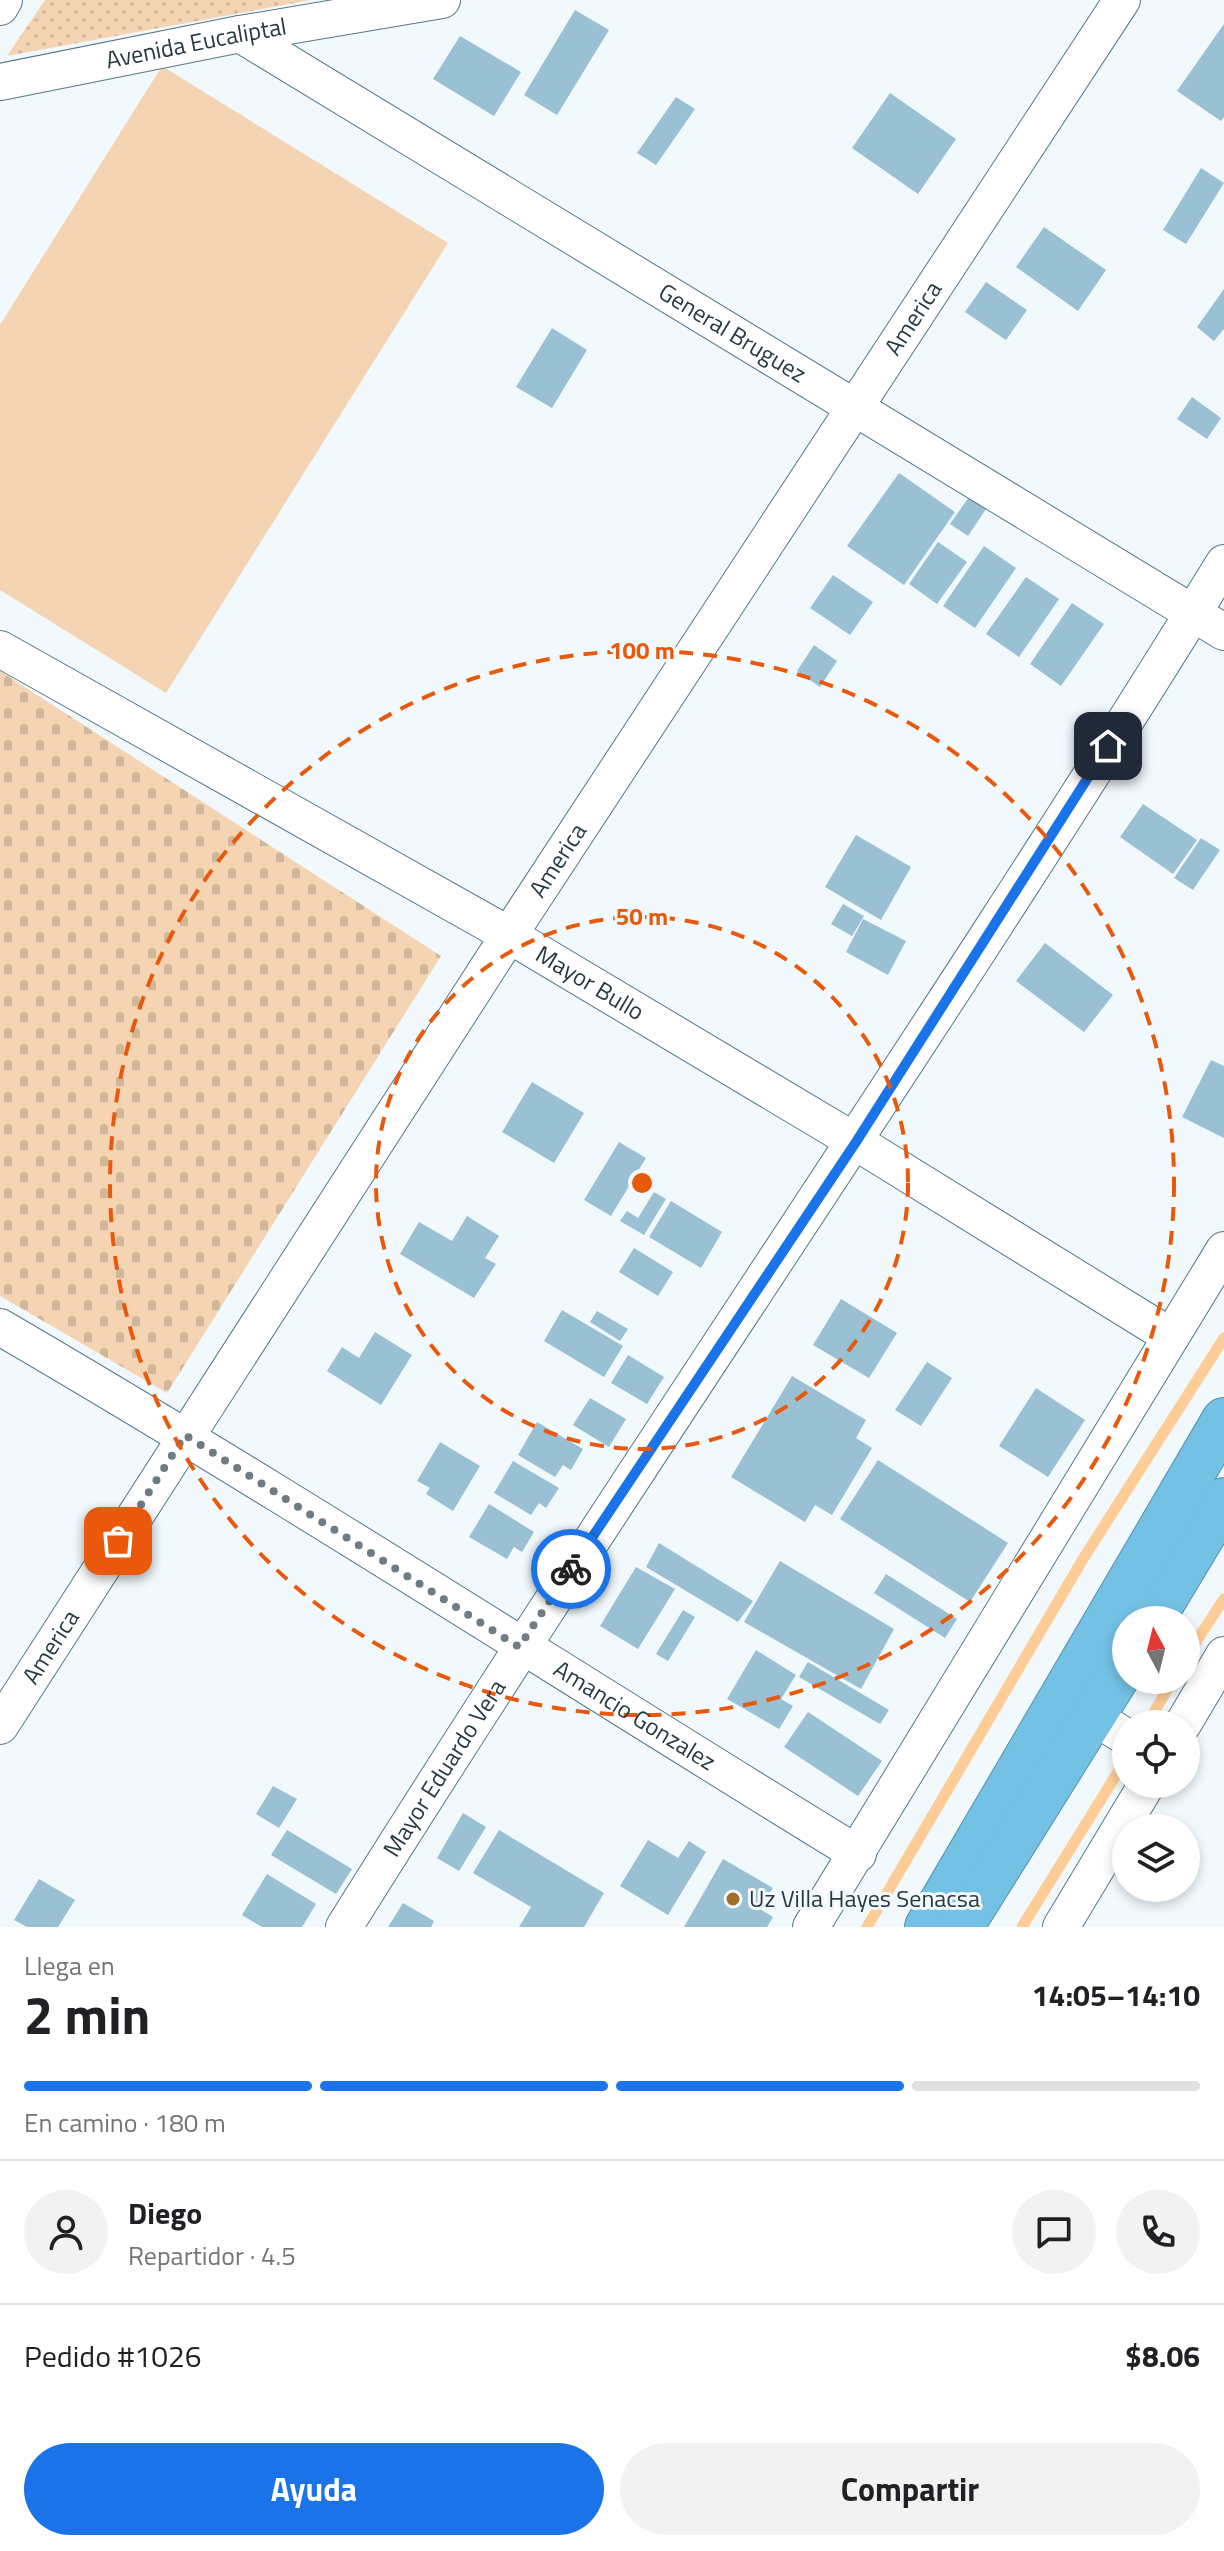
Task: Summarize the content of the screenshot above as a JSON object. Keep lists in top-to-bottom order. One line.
{"streets":{"street":["Avenida Eucaliptal","America","General Bruguez","Mayor Bullo","Amancio Gonzalez","Mayor Eduardo Vera"]},"crossings":[["Avenida Eucaliptal","General Bruguez"],["America","General Bruguez"],["America","Mayor Bullo"],["America","Amancio Gonzalez"],["General Bruguez","Mayor Eduardo Vera"],["Mayor Bullo","Mayor Eduardo Vera"],["Amancio Gonzalez","Mayor Eduardo Vera"]],"places":["Uz Villa Hayes Senacsa"],"north":"top","page":{"heading":["2 min","Llega en","14:05–14:10"],"panel":["Diego","Repartidor · 4.5","Pedido #1026","$8.06"],"bar":"En camino · 180 m","buttons":["Ayuda","Compartir"]},"rings":["100 m","50 m"]}
